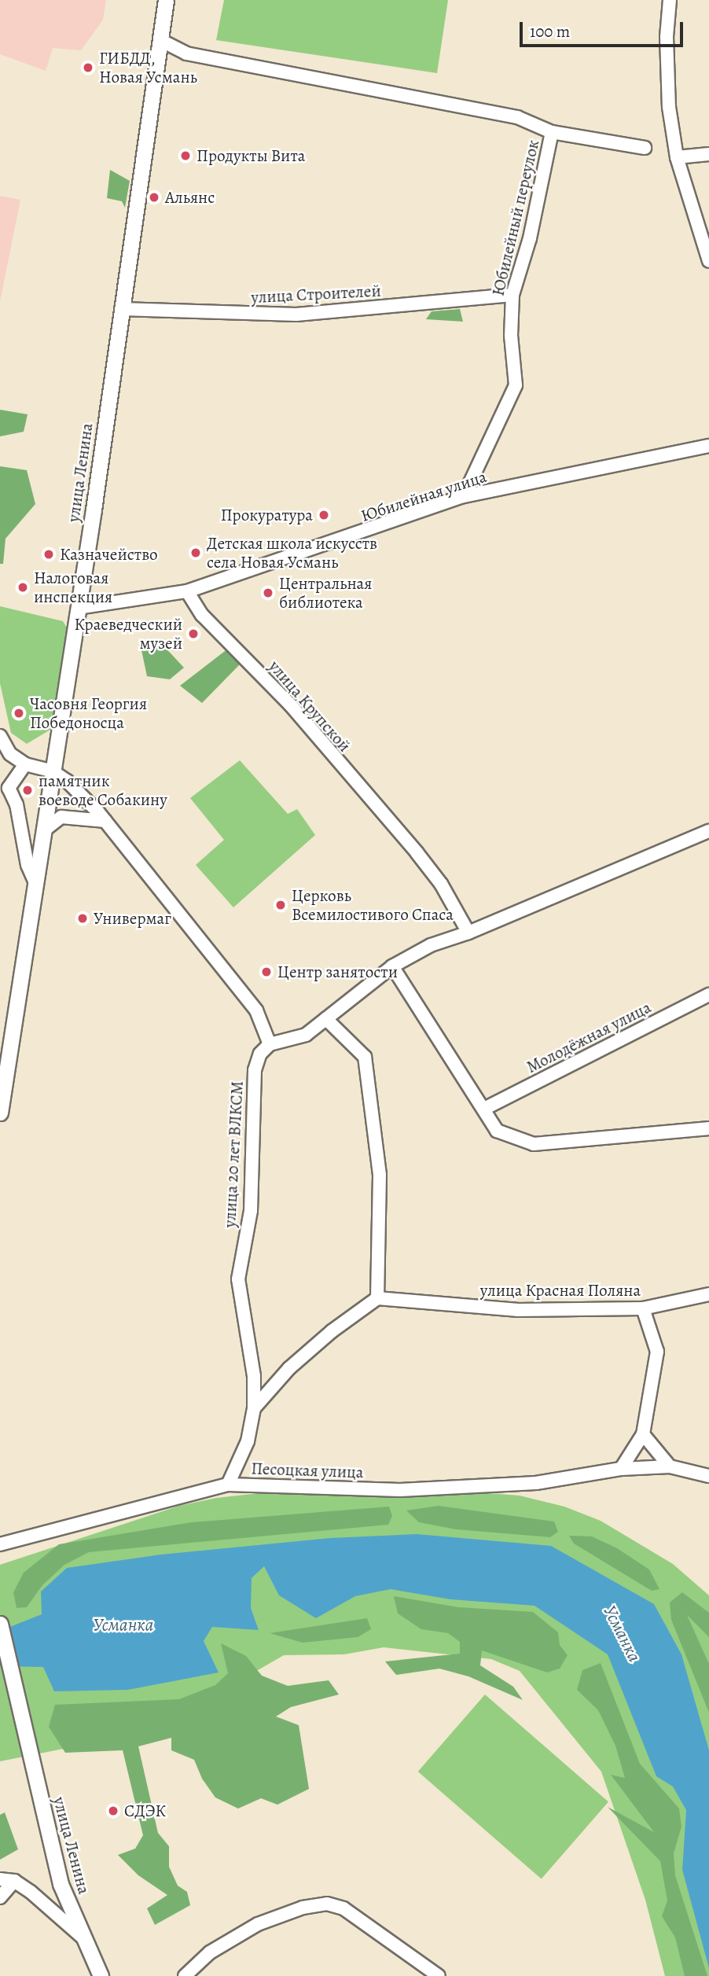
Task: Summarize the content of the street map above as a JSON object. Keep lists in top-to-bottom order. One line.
{"streets":{"main road":["улица Ленина"],"street":["Юбилейный переулок","улица Строителей","Юбилейная улица","улица Крупской","Молодёжная улица","улица 20 лет ВЛКСМ","улица Красная Поляна","Песоцкая улица"]},"crossings":[["Юбилейный переулок","улица Строителей"],["Юбилейный переулок","Юбилейная улица"],["улица Строителей","улица Ленина"],["Юбилейная улица","улица Крупской"],["улица 20 лет ВЛКСМ","Песоцкая улица"]],"water":["Усманка"],"places":["ГИБДД, Новая Усмань","Продукты Вита","Альянс","Прокуратура","Детская школа искусств села Новая Усмань","Казначейство","Налоговая инспекция","Центральная библиотека","Краеведческий музей","Часовня Георгия Победоносца","памятник воеводе Собакину","Церковь Всемилостивого Спаса","Универмаг","Центр занятости","СДЭК"],"scale_bar":"100 m"}
